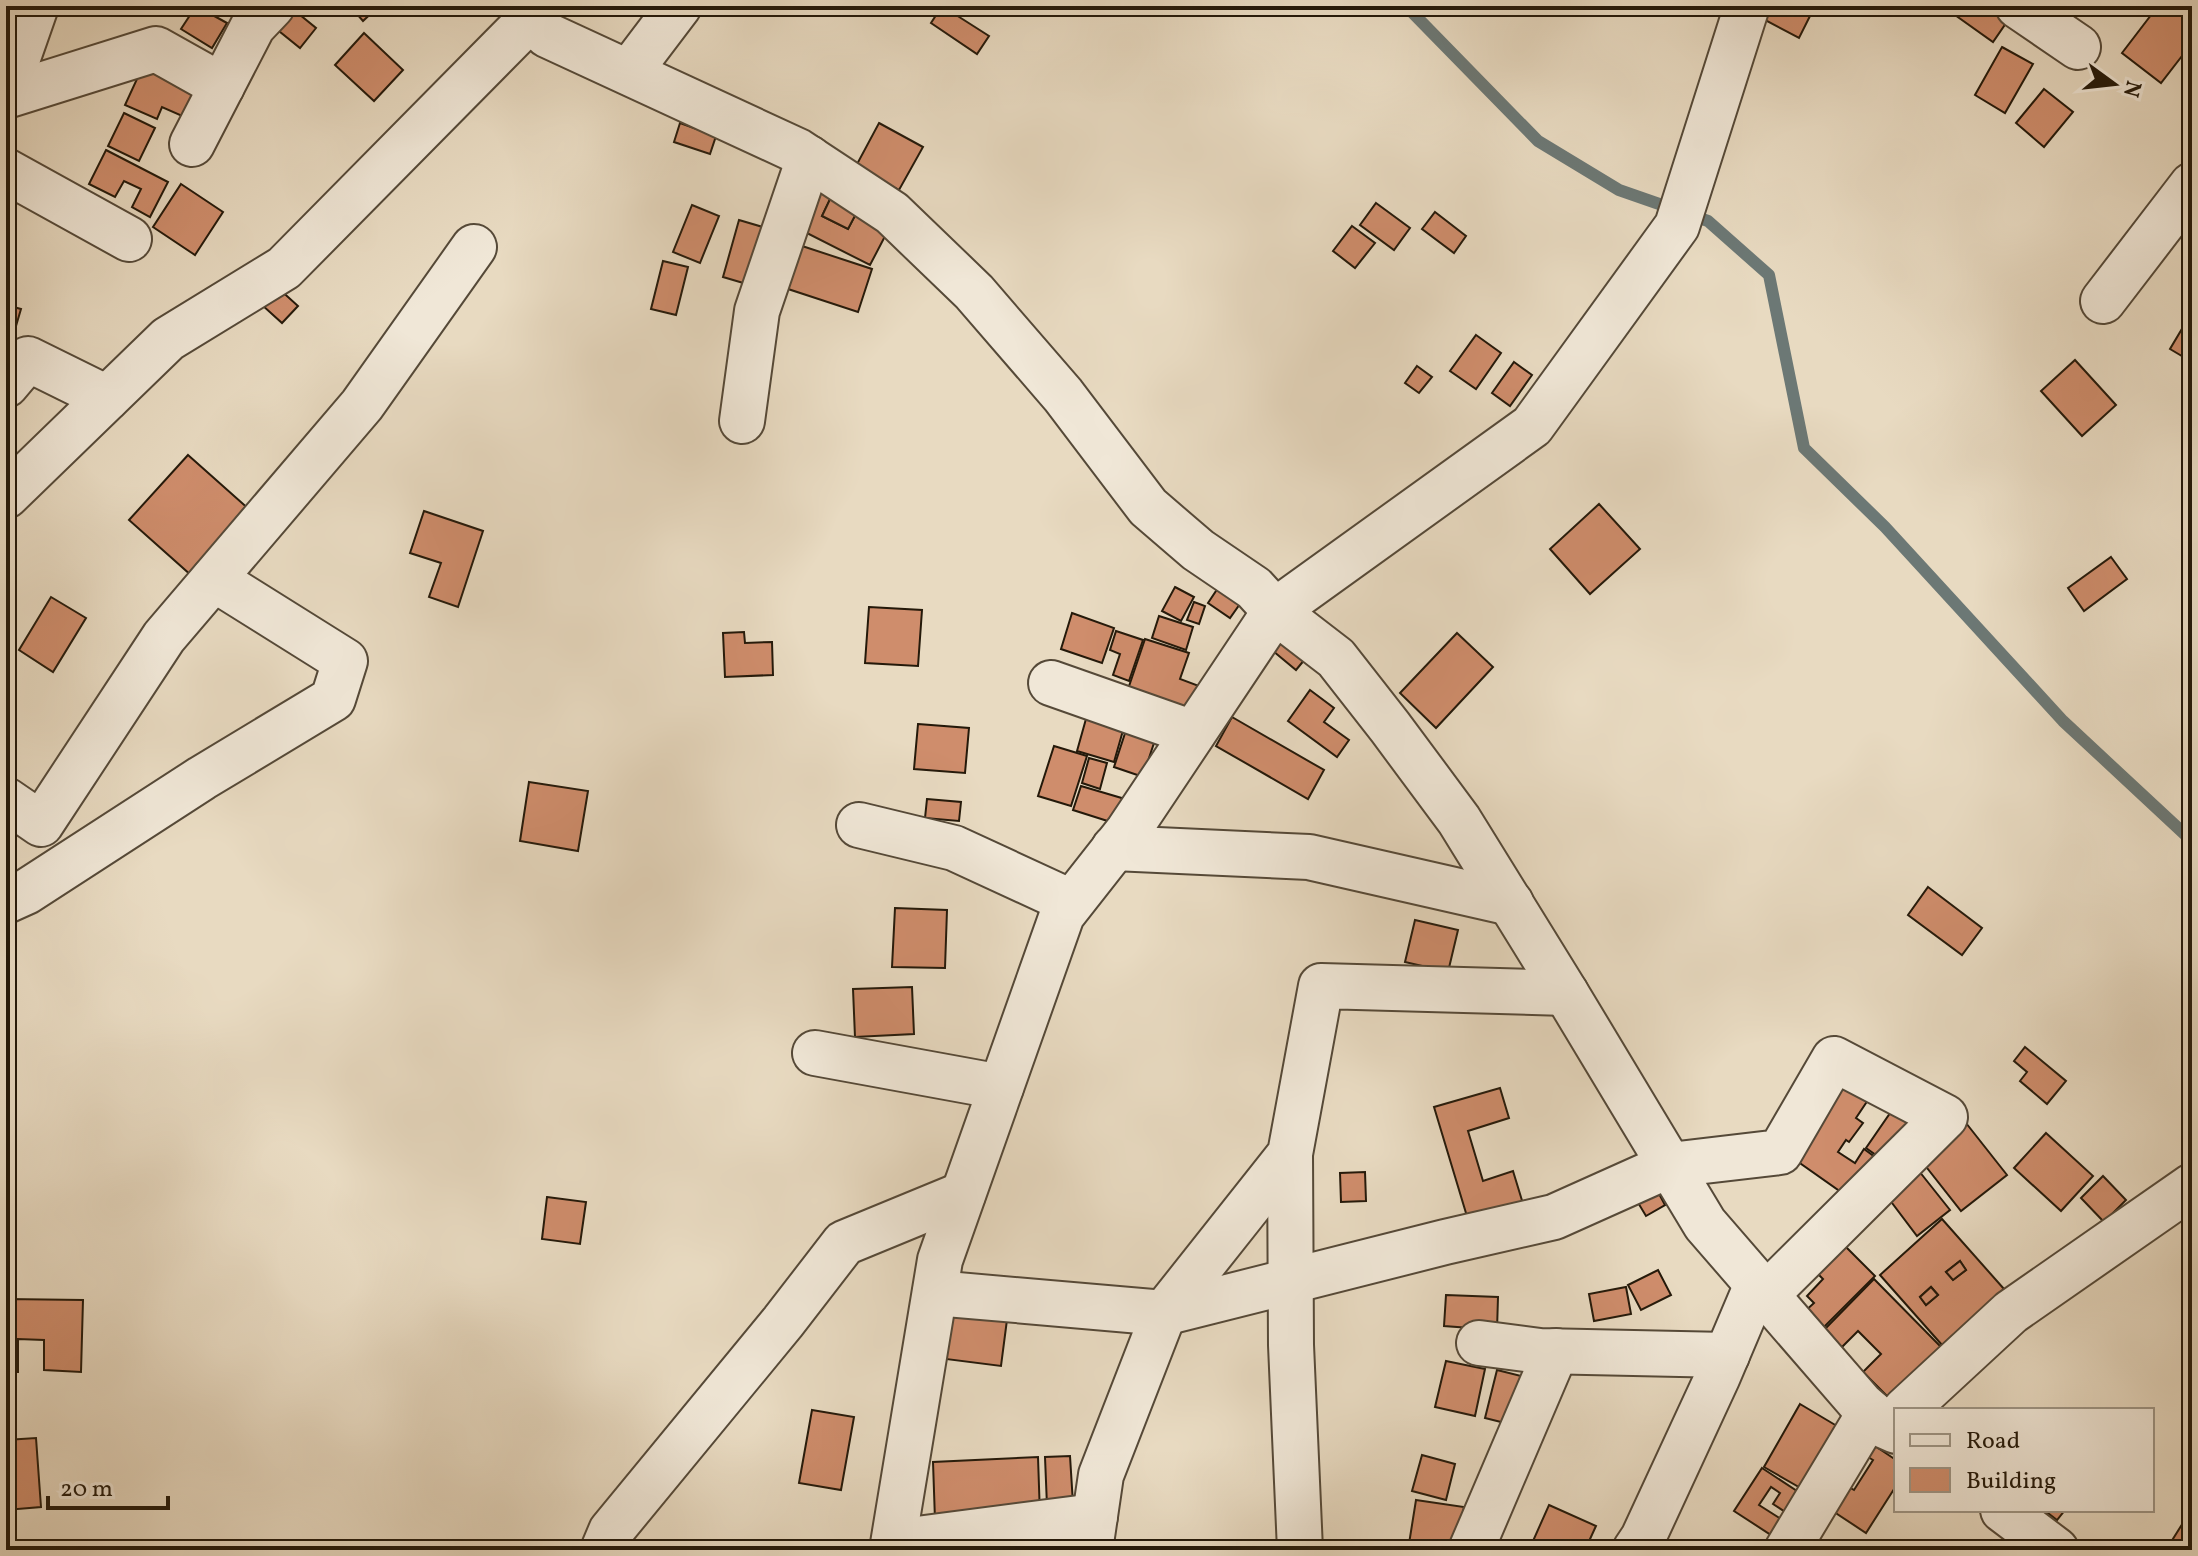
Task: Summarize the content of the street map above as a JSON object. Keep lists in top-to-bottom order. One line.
{"legend":["Road","Building"],"scale_bar":"20 m","north":"right"}
